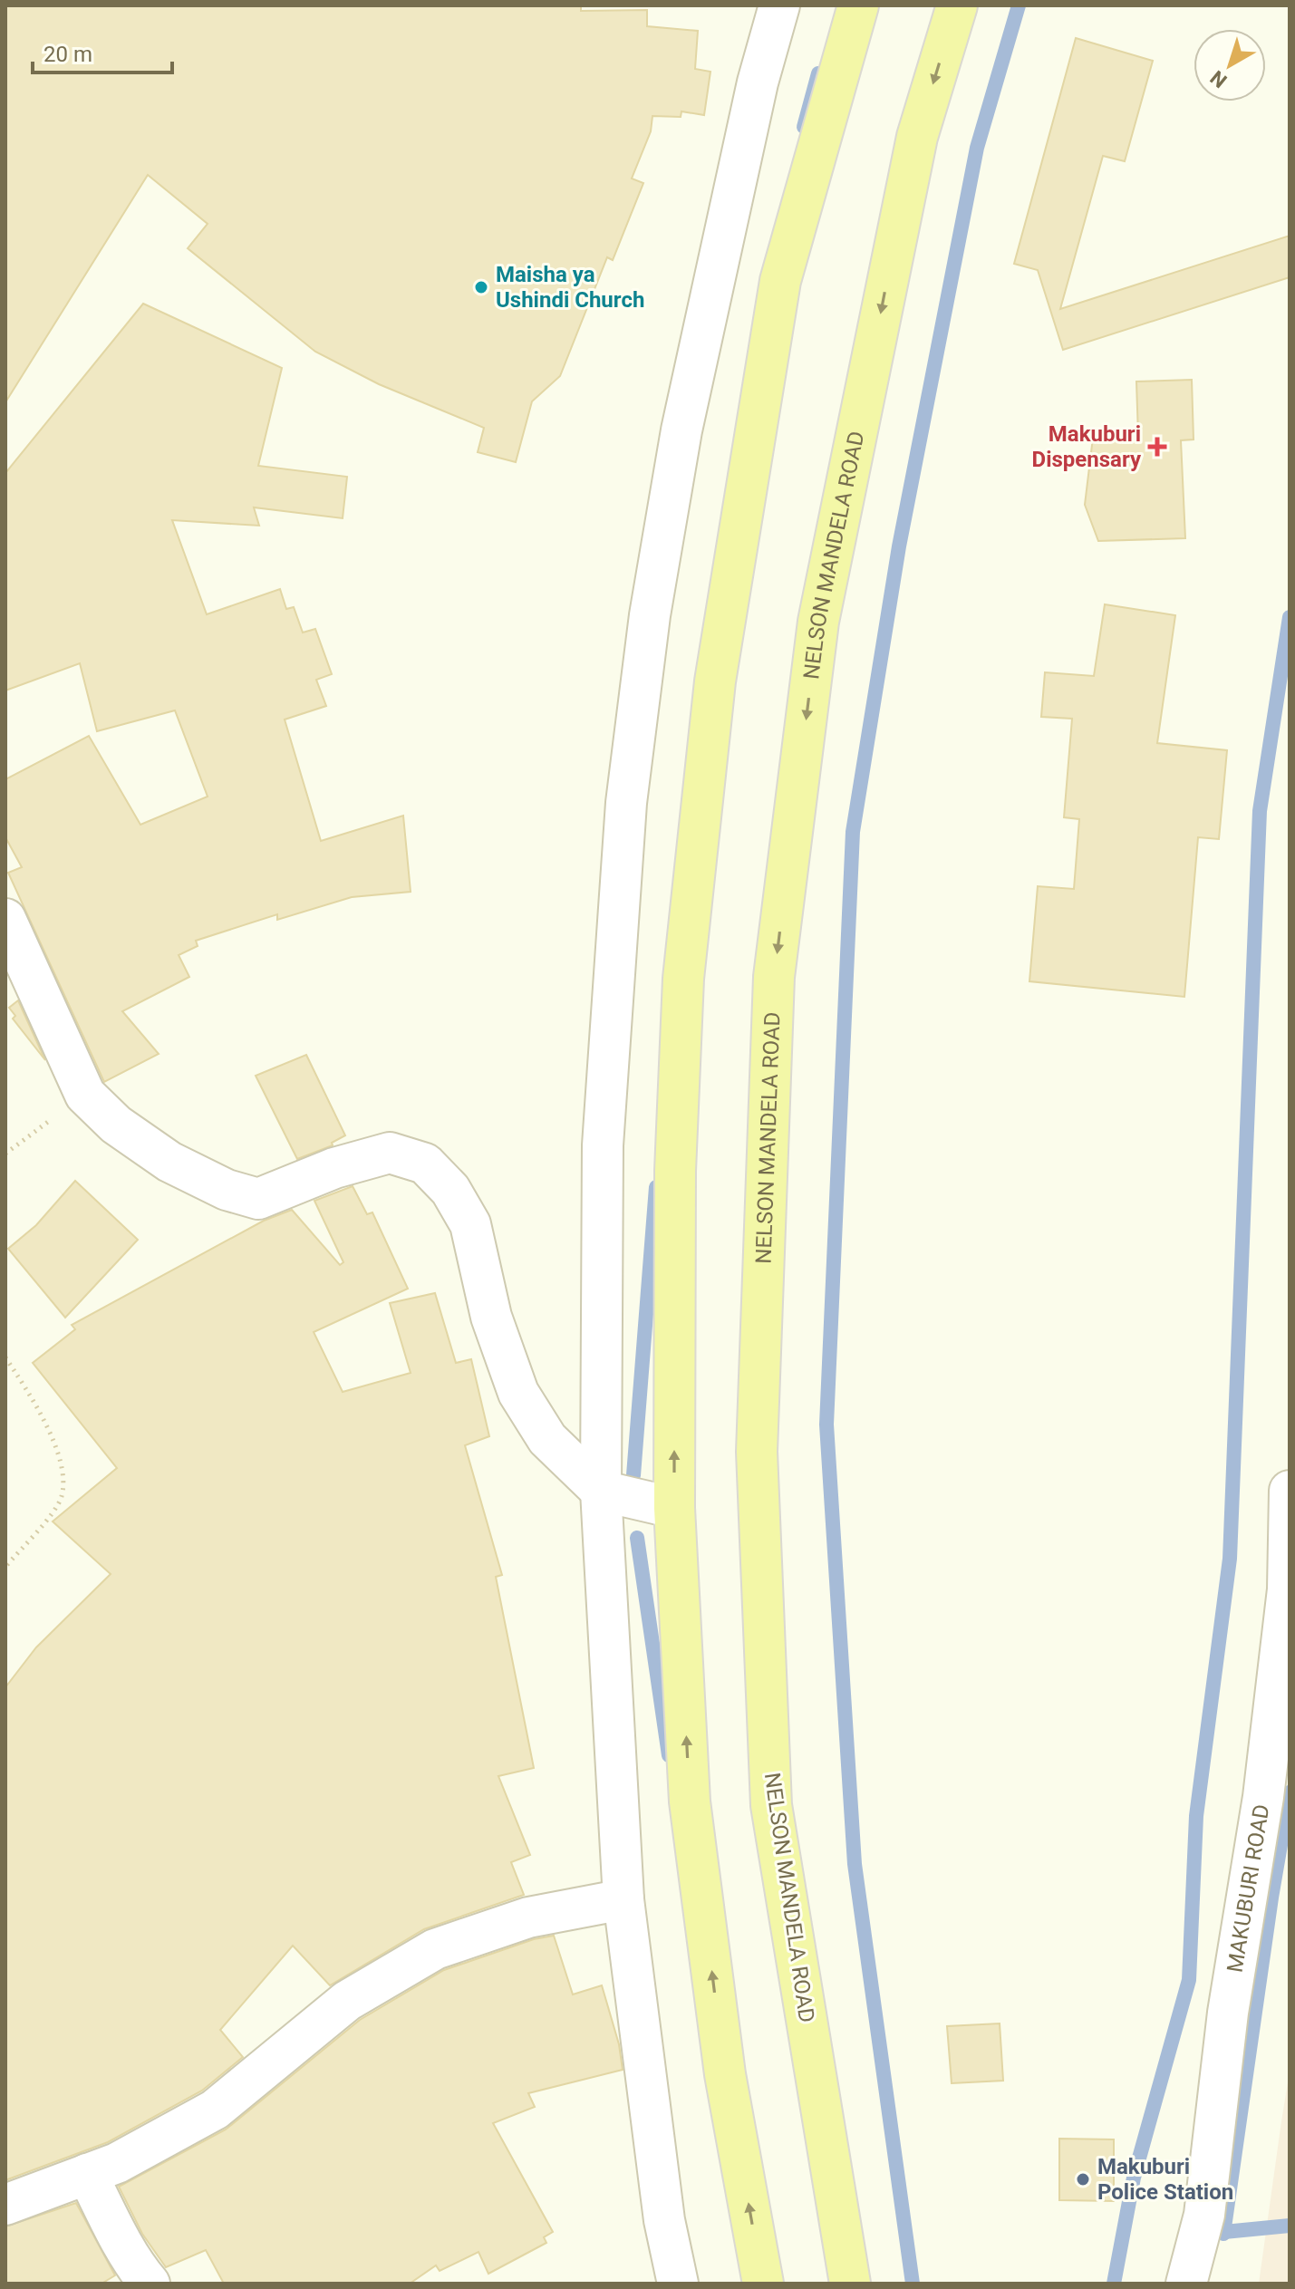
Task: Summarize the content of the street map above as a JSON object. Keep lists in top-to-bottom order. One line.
{"streets":{"main road":["NELSON MANDELA ROAD"],"street":["MAKUBURI ROAD"]},"places":{"other":["Maisha ya Ushindi Church","Makuburi Police Station"],"health":["Makuburi Dispensary"]},"scale_bar":"20 m","north":"bottom left"}
